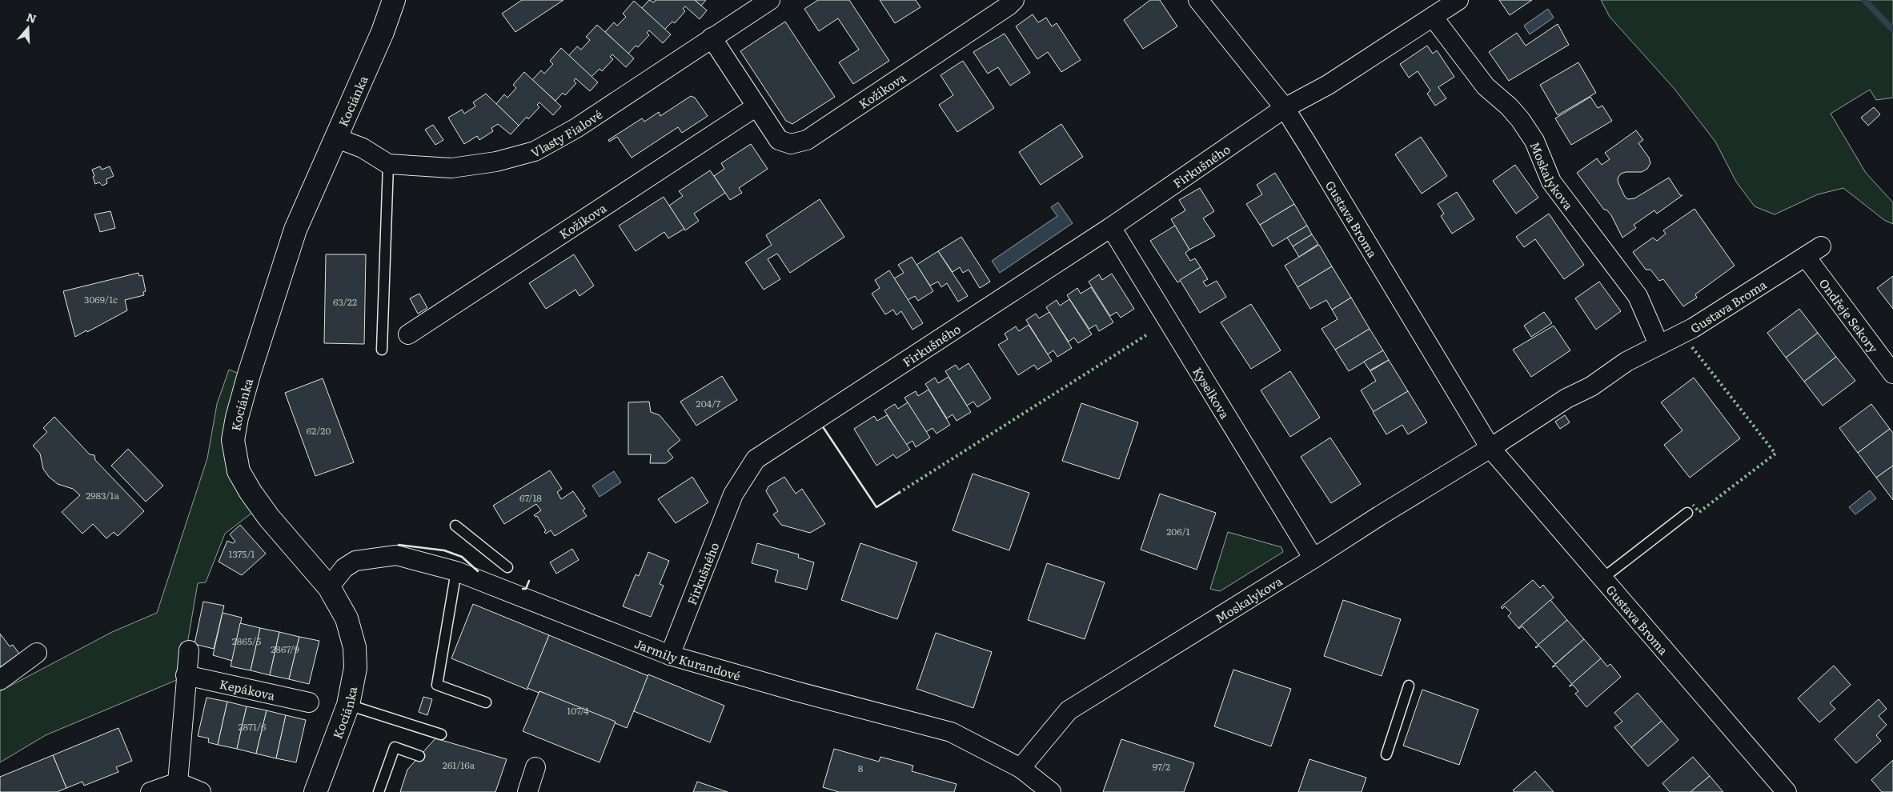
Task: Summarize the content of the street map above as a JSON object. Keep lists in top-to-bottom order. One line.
{"streets":{"street":["Kožíkova","Kociánka","Vlasty Fialové","Firkušného","Moskalykova","Gustava Broma","Ondřeje Sekory","Kyselkova","Jarmily Kurandové","Kepákova"]},"crossings":[["Kožíkova","Vlasty Fialové"],["Kociánka","Vlasty Fialové"],["Kociánka","Jarmily Kurandové"],["Firkušného","Gustava Broma"],["Firkušného","Kyselkova"],["Firkušného","Jarmily Kurandové"],["Moskalykova","Gustava Broma"],["Moskalykova","Kyselkova"],["Moskalykova","Jarmily Kurandové"],["Gustava Broma","Ondřeje Sekory"]],"house_numbers":["3069/1c","63/22","204/7","62/20","2983/1a","67/18","206/1","1375/1","2865/5","2867/9","107/4","2871/6","261/16a","97/2","8"],"north":"top"}
